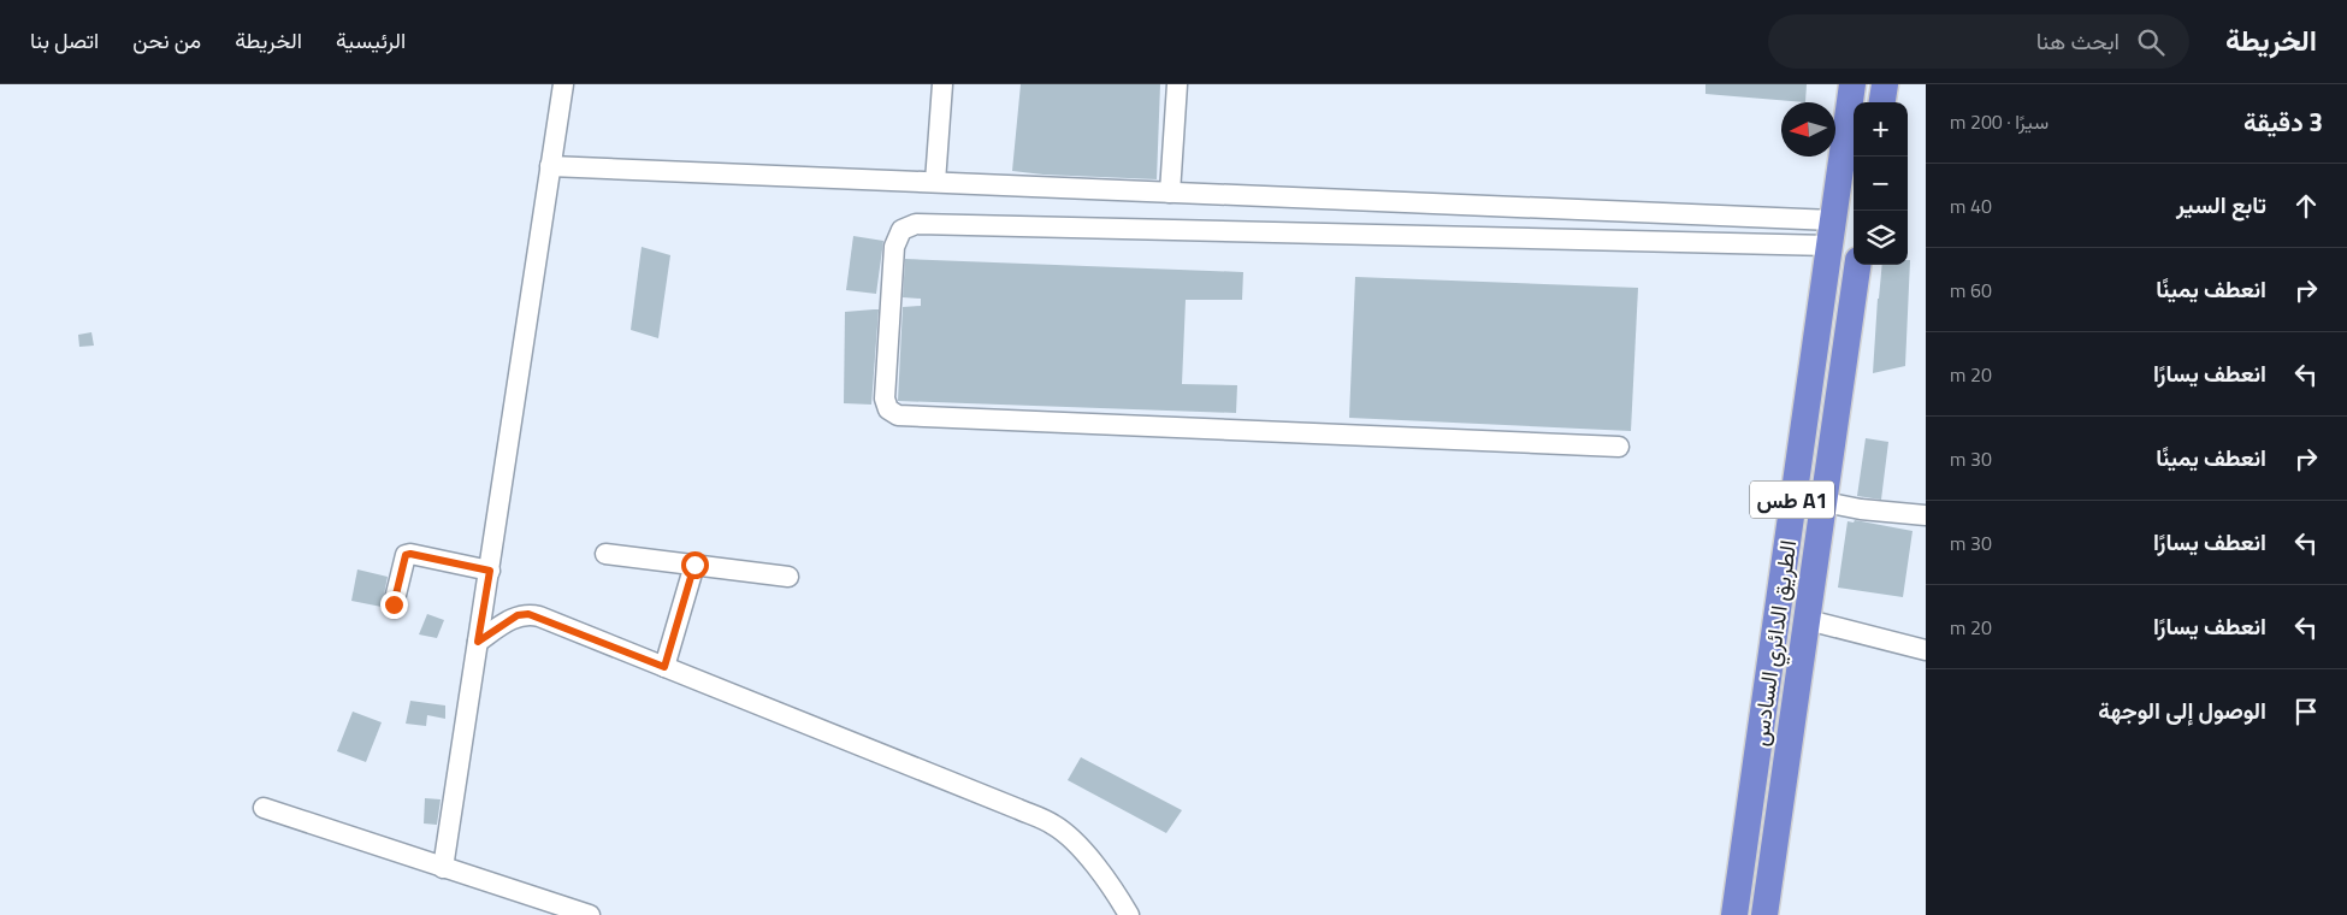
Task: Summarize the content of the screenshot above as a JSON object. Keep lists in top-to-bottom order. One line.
{"streets":{"highway":["طس A1","الطريق الدائري السادس"]},"north":"left","page":{"header":"الخريطة","search":"ابحث هنا","nav":["الرئيسية","الخريطة","من نحن","اتصل بنا"],"heading":["3 دقيقة","سيرًا · 200 m"],"map_buttons":["+","−"],"list":[["تابع السير","40 m"],["انعطف يمينًا","60 m"],["انعطف يسارًا","20 m"],["انعطف يمينًا","30 m"],["انعطف يسارًا","30 m"],["انعطف يسارًا","20 m"],"الوصول إلى الوجهة"]}}
